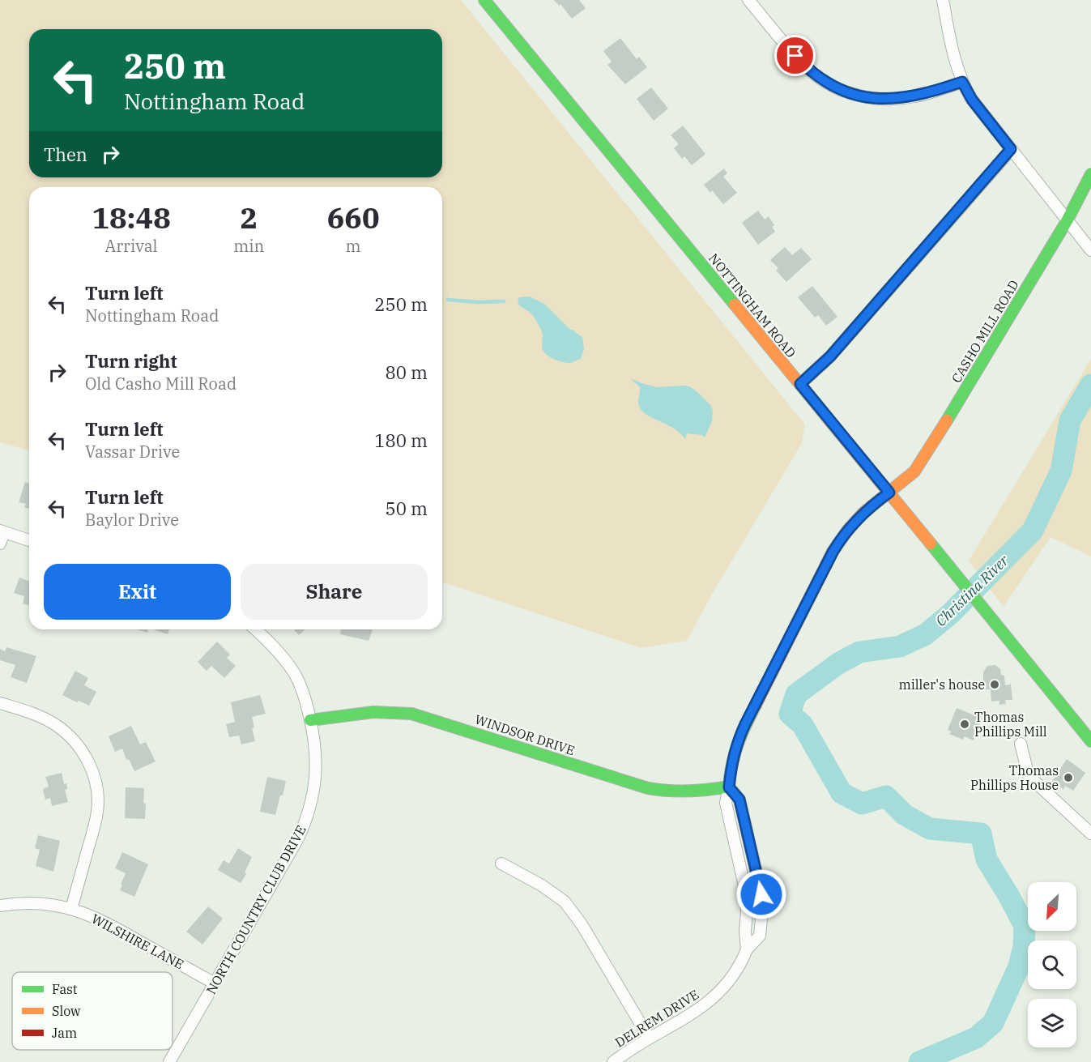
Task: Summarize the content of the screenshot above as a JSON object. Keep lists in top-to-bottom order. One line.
{"streets":{"street":["NOTTINGHAM ROAD","CASHO MILL ROAD","WINDSOR DRIVE","NORTH COUNTRY CLUB DRIVE","WILSHIRE LANE","DELREM DRIVE"]},"crossings":[["NOTTINGHAM ROAD","CASHO MILL ROAD"],["NOTTINGHAM ROAD","DELREM DRIVE"],["CASHO MILL ROAD","DELREM DRIVE"],["WINDSOR DRIVE","NORTH COUNTRY CLUB DRIVE"],["WINDSOR DRIVE","DELREM DRIVE"],["NORTH COUNTRY CLUB DRIVE","WILSHIRE LANE"]],"water":["Christina River"],"places":["miller's house","Thomas Phillips Mill","Thomas Phillips House"],"legend":["Fast","Slow","Jam"],"north":"bottom left","page":{"turn":["250 m","Nottingham Road"],"then":"Then","eta":["18:48","Arrival","2","min","660","m"],"list":[{"name":"Turn left","note":"Nottingham Road","value":"250 m"},{"name":"Turn right","note":"Old Casho Mill Road","value":"80 m"},{"name":"Turn left","note":"Vassar Drive","value":"180 m"},{"name":"Turn left","note":"Baylor Drive","value":"50 m"}],"buttons":["Exit","Share"]}}
